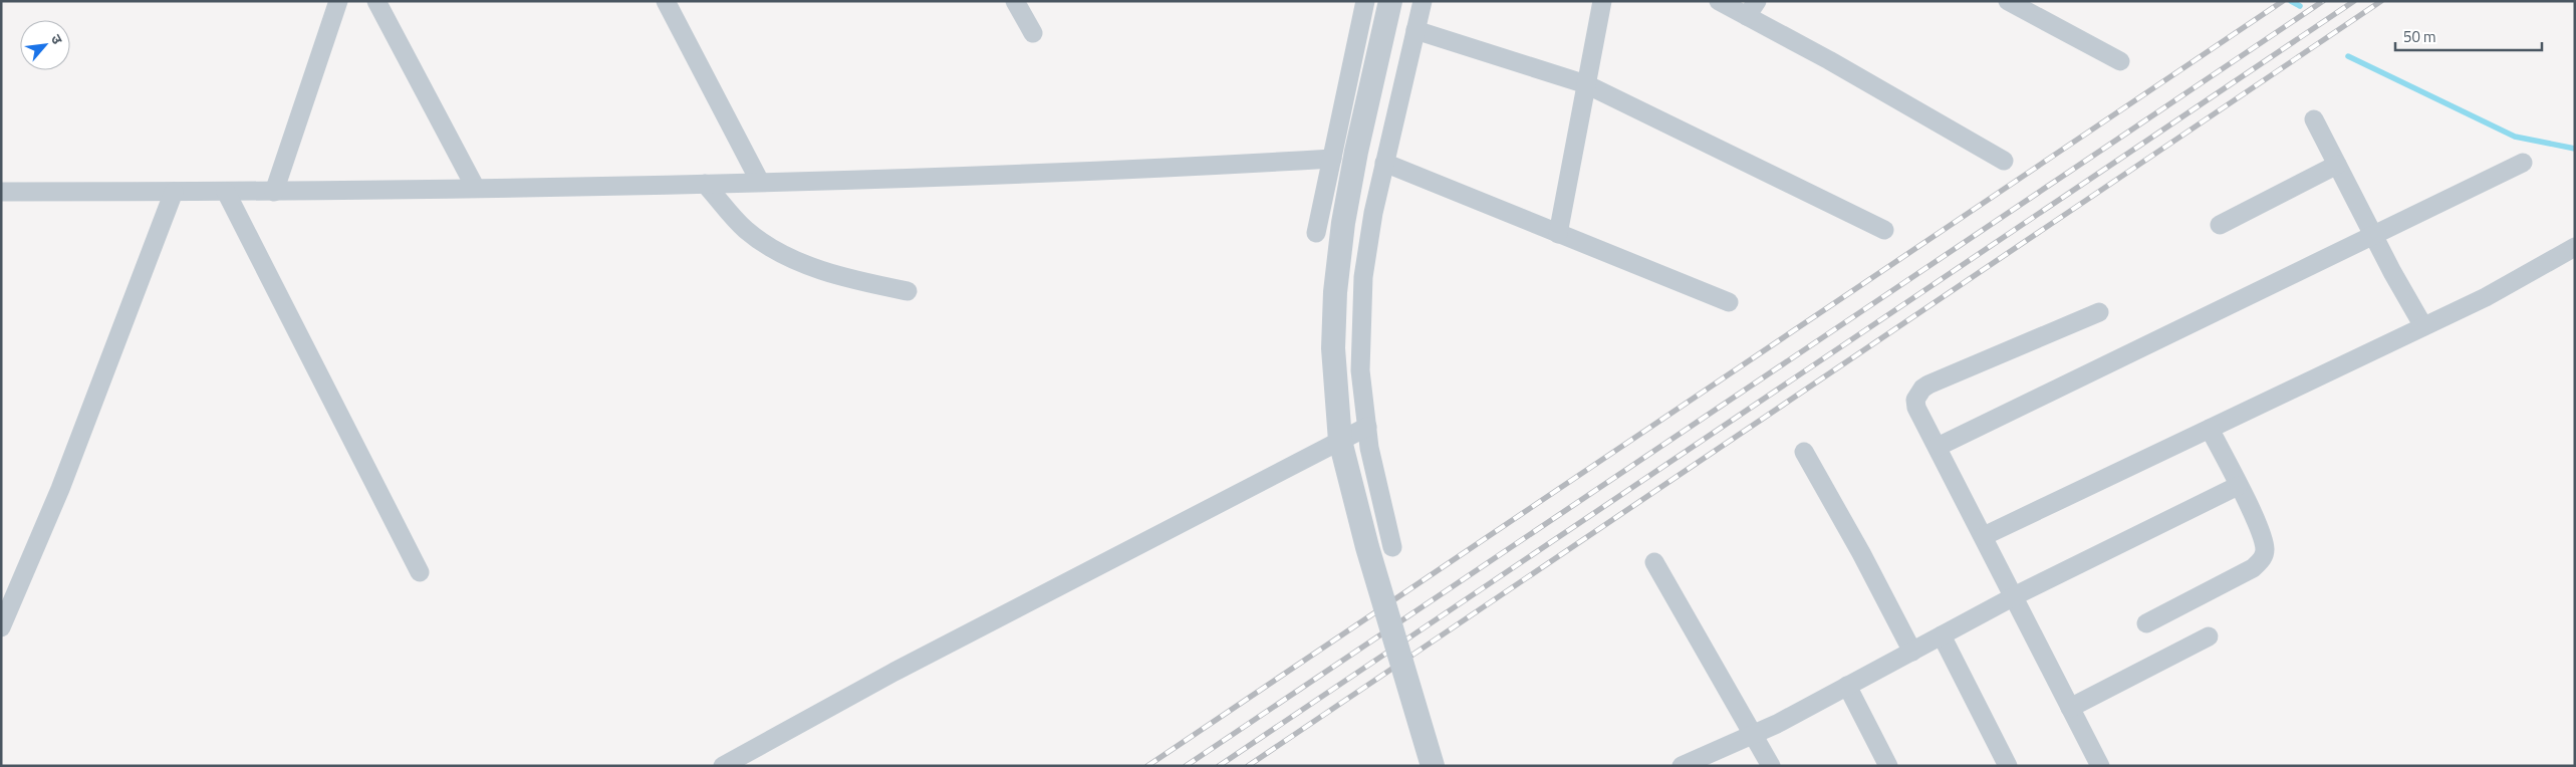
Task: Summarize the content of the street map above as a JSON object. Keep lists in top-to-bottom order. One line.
{"scale_bar":"50 m","north":"top right"}
